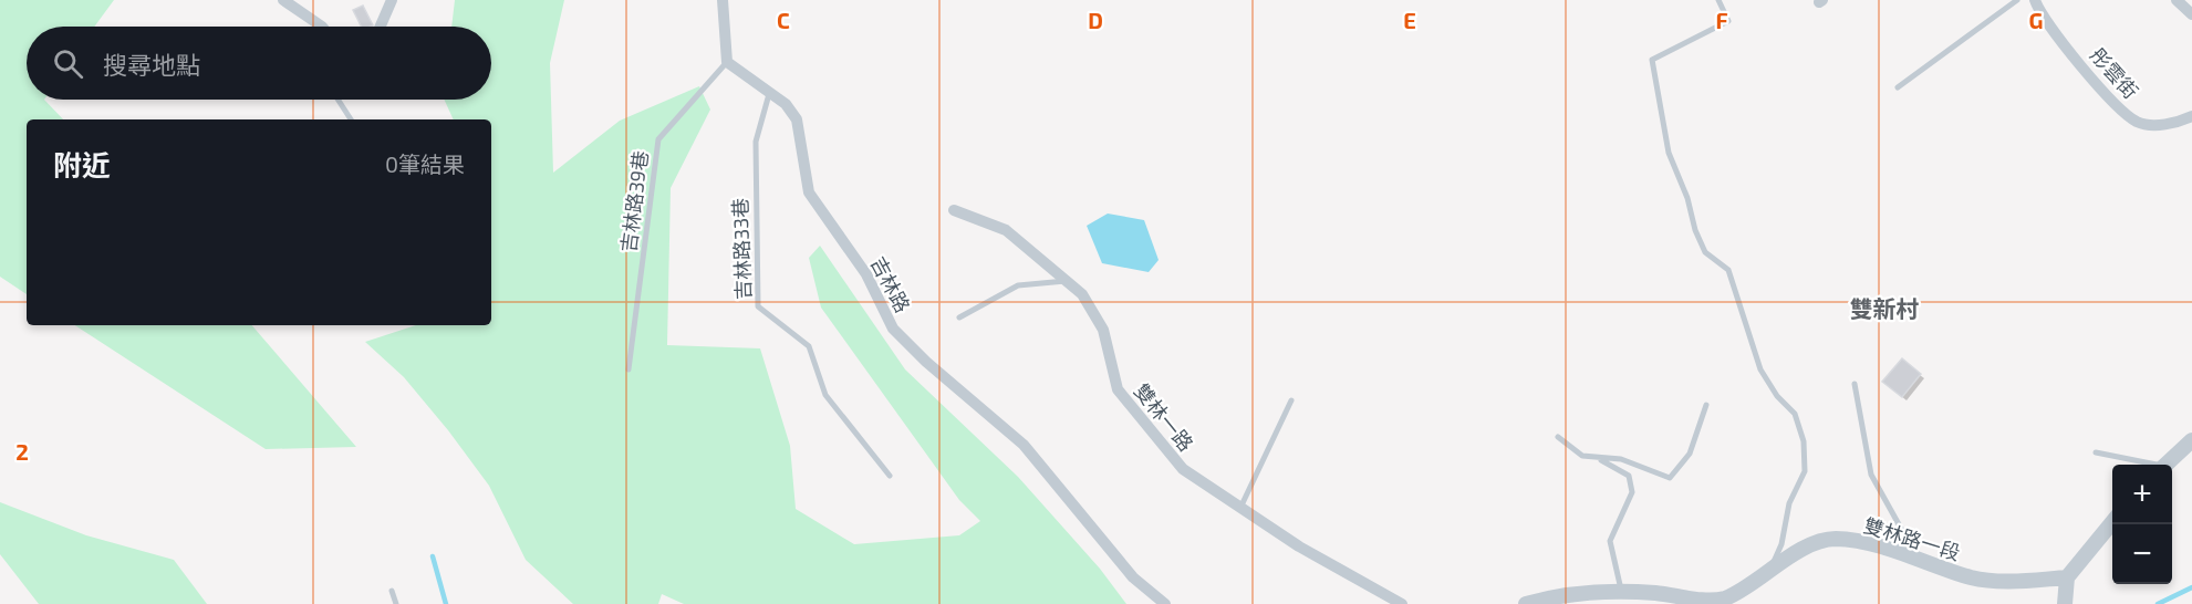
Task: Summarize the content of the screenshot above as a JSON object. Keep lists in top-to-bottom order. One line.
{"streets":{"street":["彤雲街","吉林路","雙林一路","雙林路一段"],"lane":["吉林路39巷","吉林路33巷"]},"crossings":[["吉林路39巷","吉林路"],["吉林路33巷","吉林路"]],"districts":["雙新村"],"page":{"search":"搜尋地點","heading":["附近","0筆結果"],"map_buttons":["+","−"]},"grid":{"columns":["C","D","E","F","G"],"rows":["2"]}}
